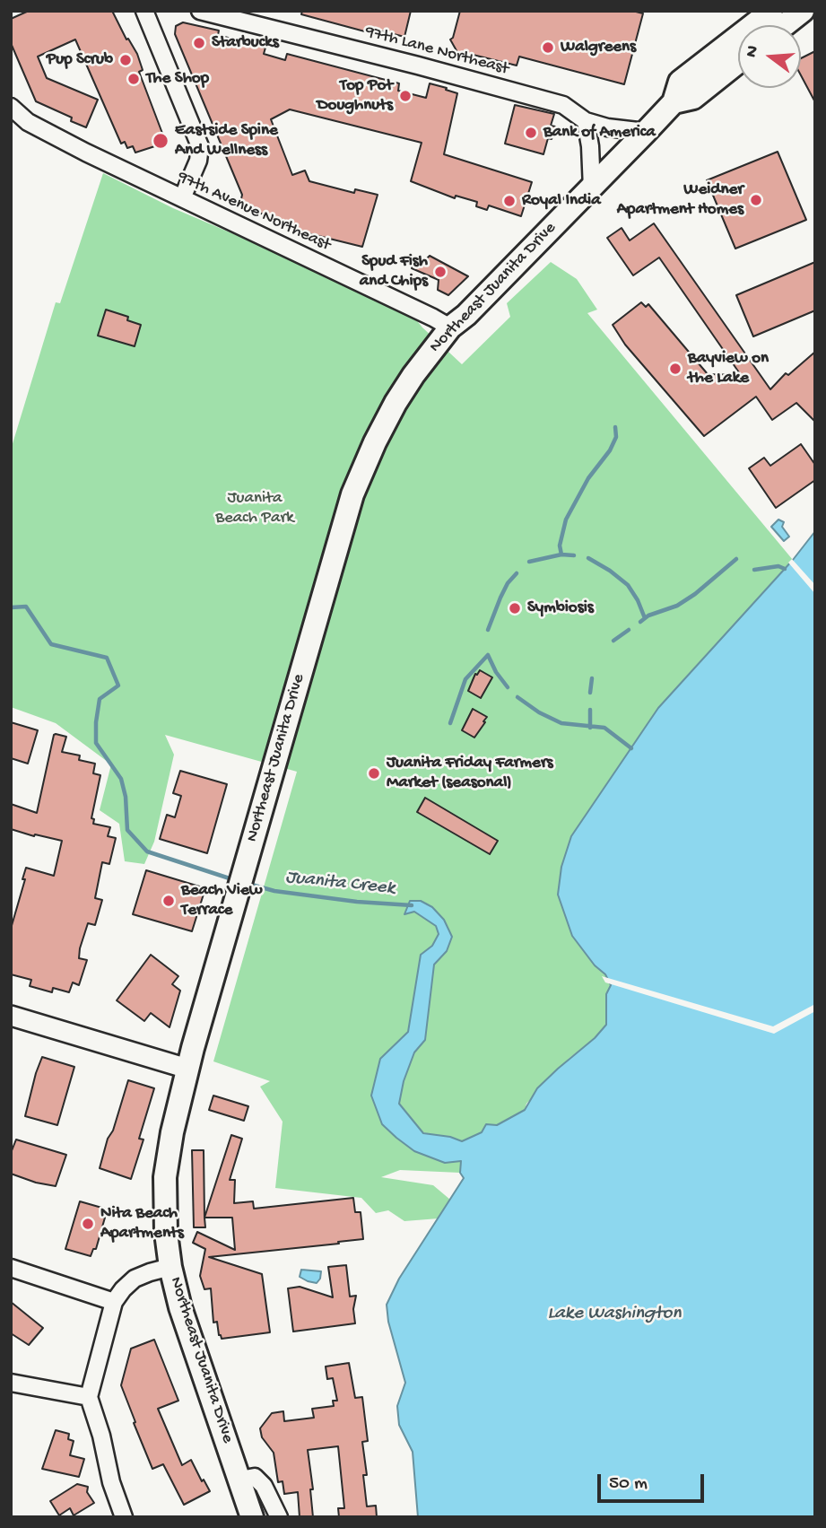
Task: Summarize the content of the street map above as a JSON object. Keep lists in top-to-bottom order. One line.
{"streets":{"main road":["Northeast Juanita Drive"],"street":["97th Lane Northeast","97th Avenue Northeast"]},"crossings":[["97th Lane Northeast","Northeast Juanita Drive"],["97th Avenue Northeast","Northeast Juanita Drive"]],"water":["Juanita Creek","Lake Washington"],"parks":["Juanita Beach Park"],"places":["Starbucks","Walgreens","Pup Scrub","The Shop","Top Pot Doughnuts","Bank of America","Eastside Spine And Wellness","Weidner Apartment Homes","Royal India","Spud Fish and Chips","Bayview on the Lake","Symbiosis","Juanita Friday Farmers Market (seasonal)","Beach View Terrace","Nita Beach Apartments"],"scale_bar":"50 m","north":"left"}
